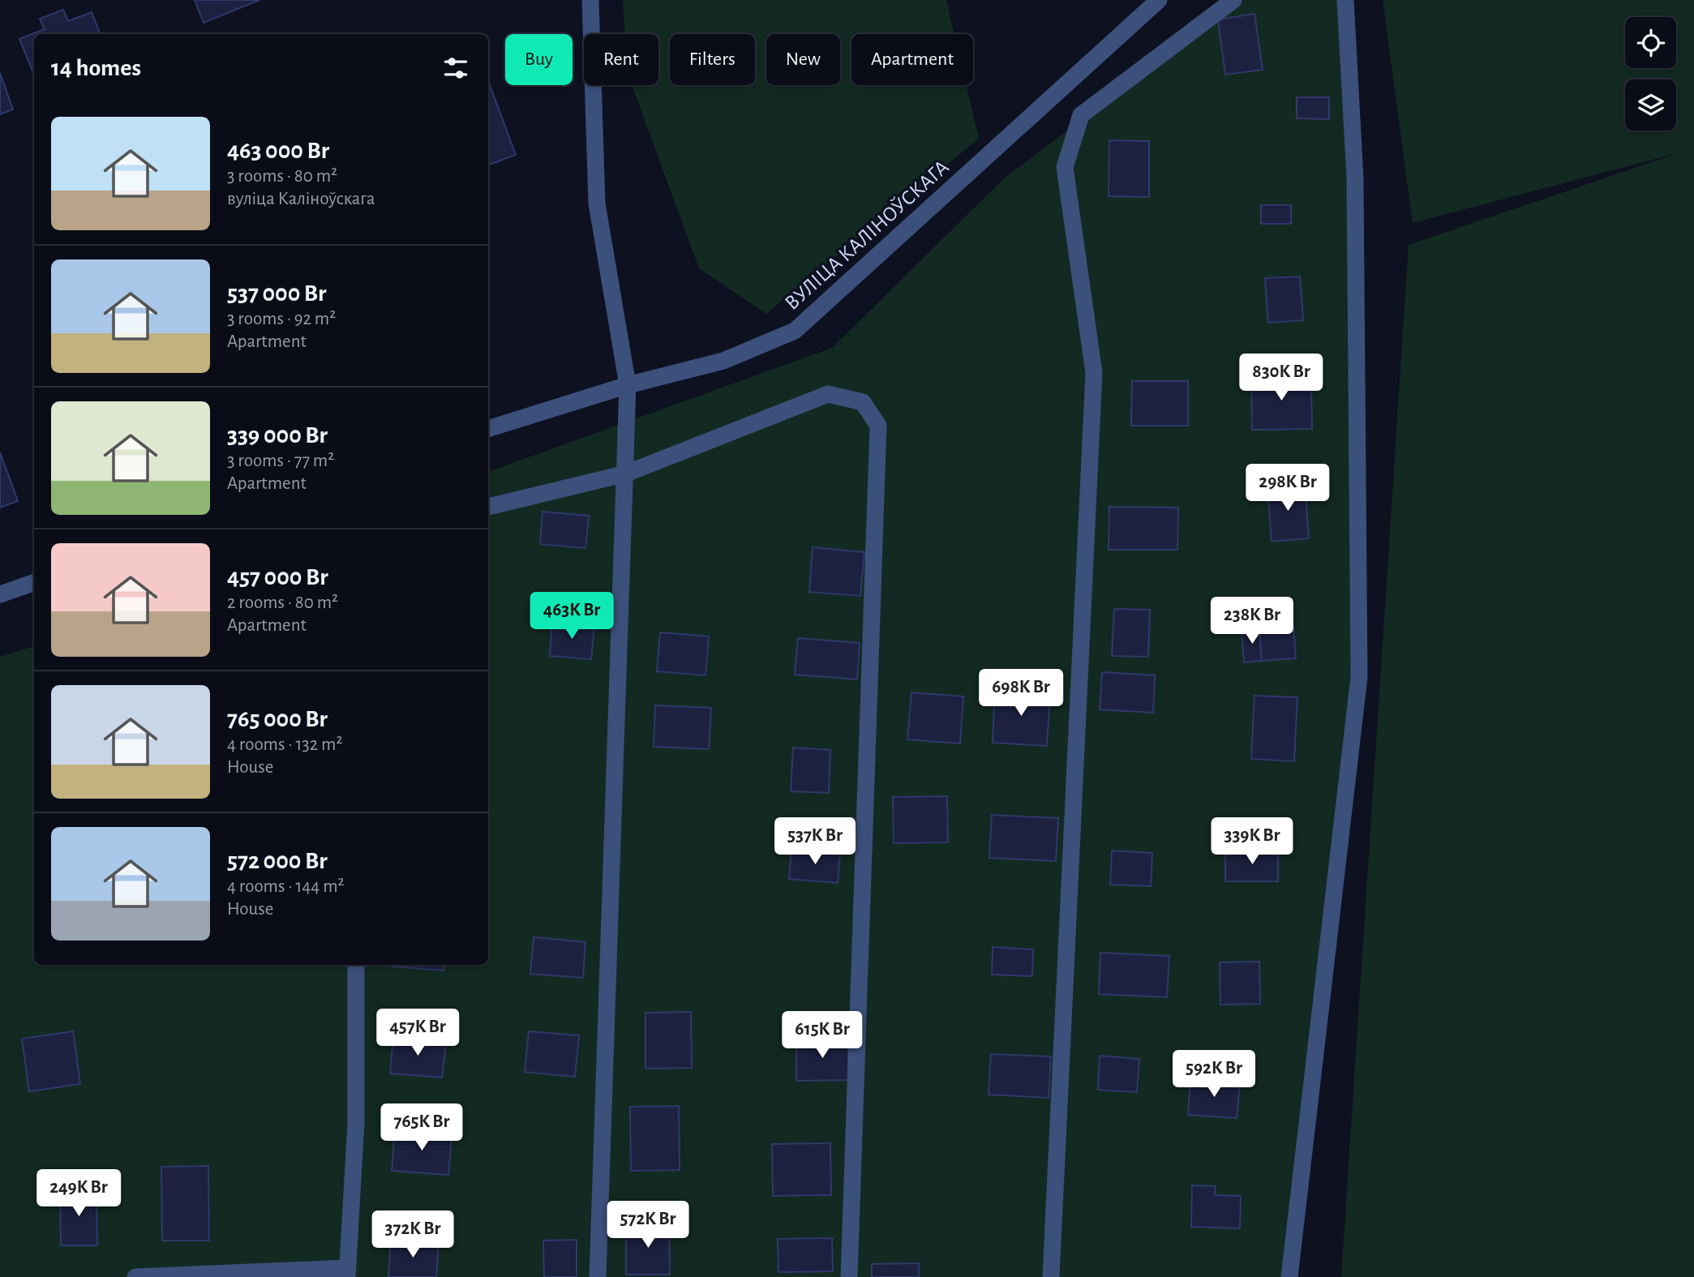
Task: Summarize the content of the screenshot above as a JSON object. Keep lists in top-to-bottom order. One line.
{"streets":{"street":["ВУЛІЦА КАЛІНОЎСКАГА"]},"page":{"chip":["Buy","Rent","Filters","New","Apartment"],"heading":"14 homes","list":[{"name":"463 000 Br","note":"3 rooms · 80 m² · вуліца Каліноўскага"},{"name":"537 000 Br","note":"3 rooms · 92 m² · Apartment"},{"name":"339 000 Br","note":"3 rooms · 77 m² · Apartment"},{"name":"457 000 Br","note":"2 rooms · 80 m² · Apartment"},{"name":"765 000 Br","note":"4 rooms · 132 m² · House"},{"name":"572 000 Br","note":"4 rooms · 144 m² · House"}],"price":["830K Br","298K Br","463K Br","238K Br","698K Br","537K Br","339K Br","457K Br","615K Br","592K Br","765K Br","249K Br","572K Br","372K Br"]}}
